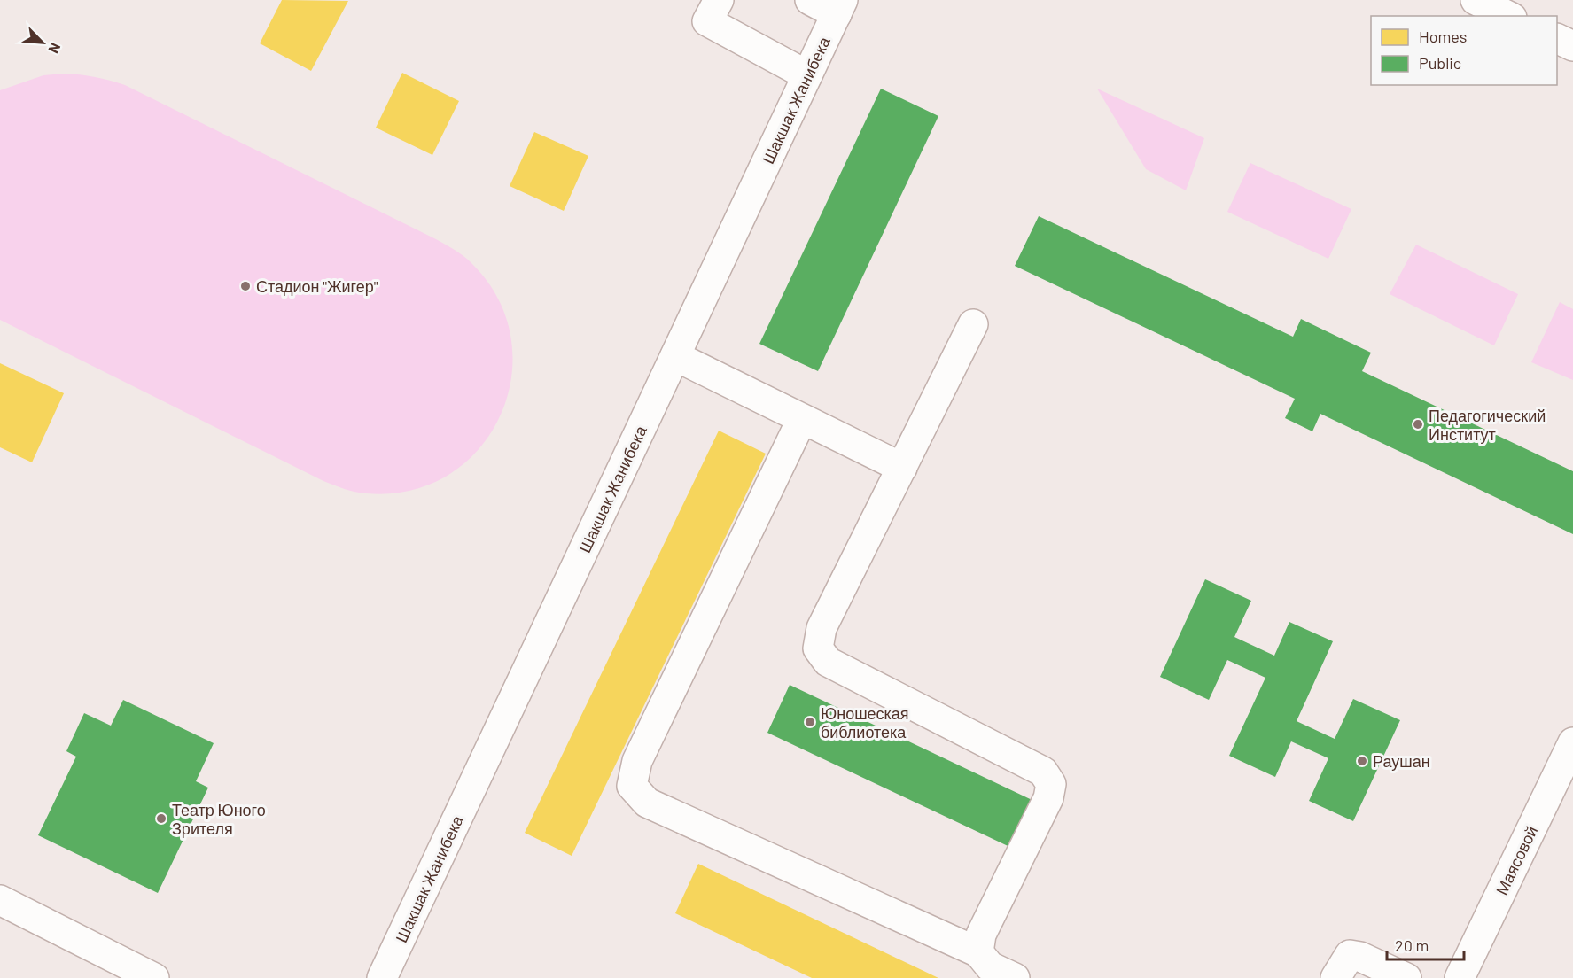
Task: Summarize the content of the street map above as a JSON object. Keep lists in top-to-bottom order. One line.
{"streets":{"main road":["Шакшак Жанибека","Маясовой"]},"places":["Стадион \"Жигер\"","Педагогический Институт","Юношеская библиотека","Раушан","Театр Юного Зрителя"],"legend":["Homes","Public"],"scale_bar":"20 m","north":"bottom right"}
